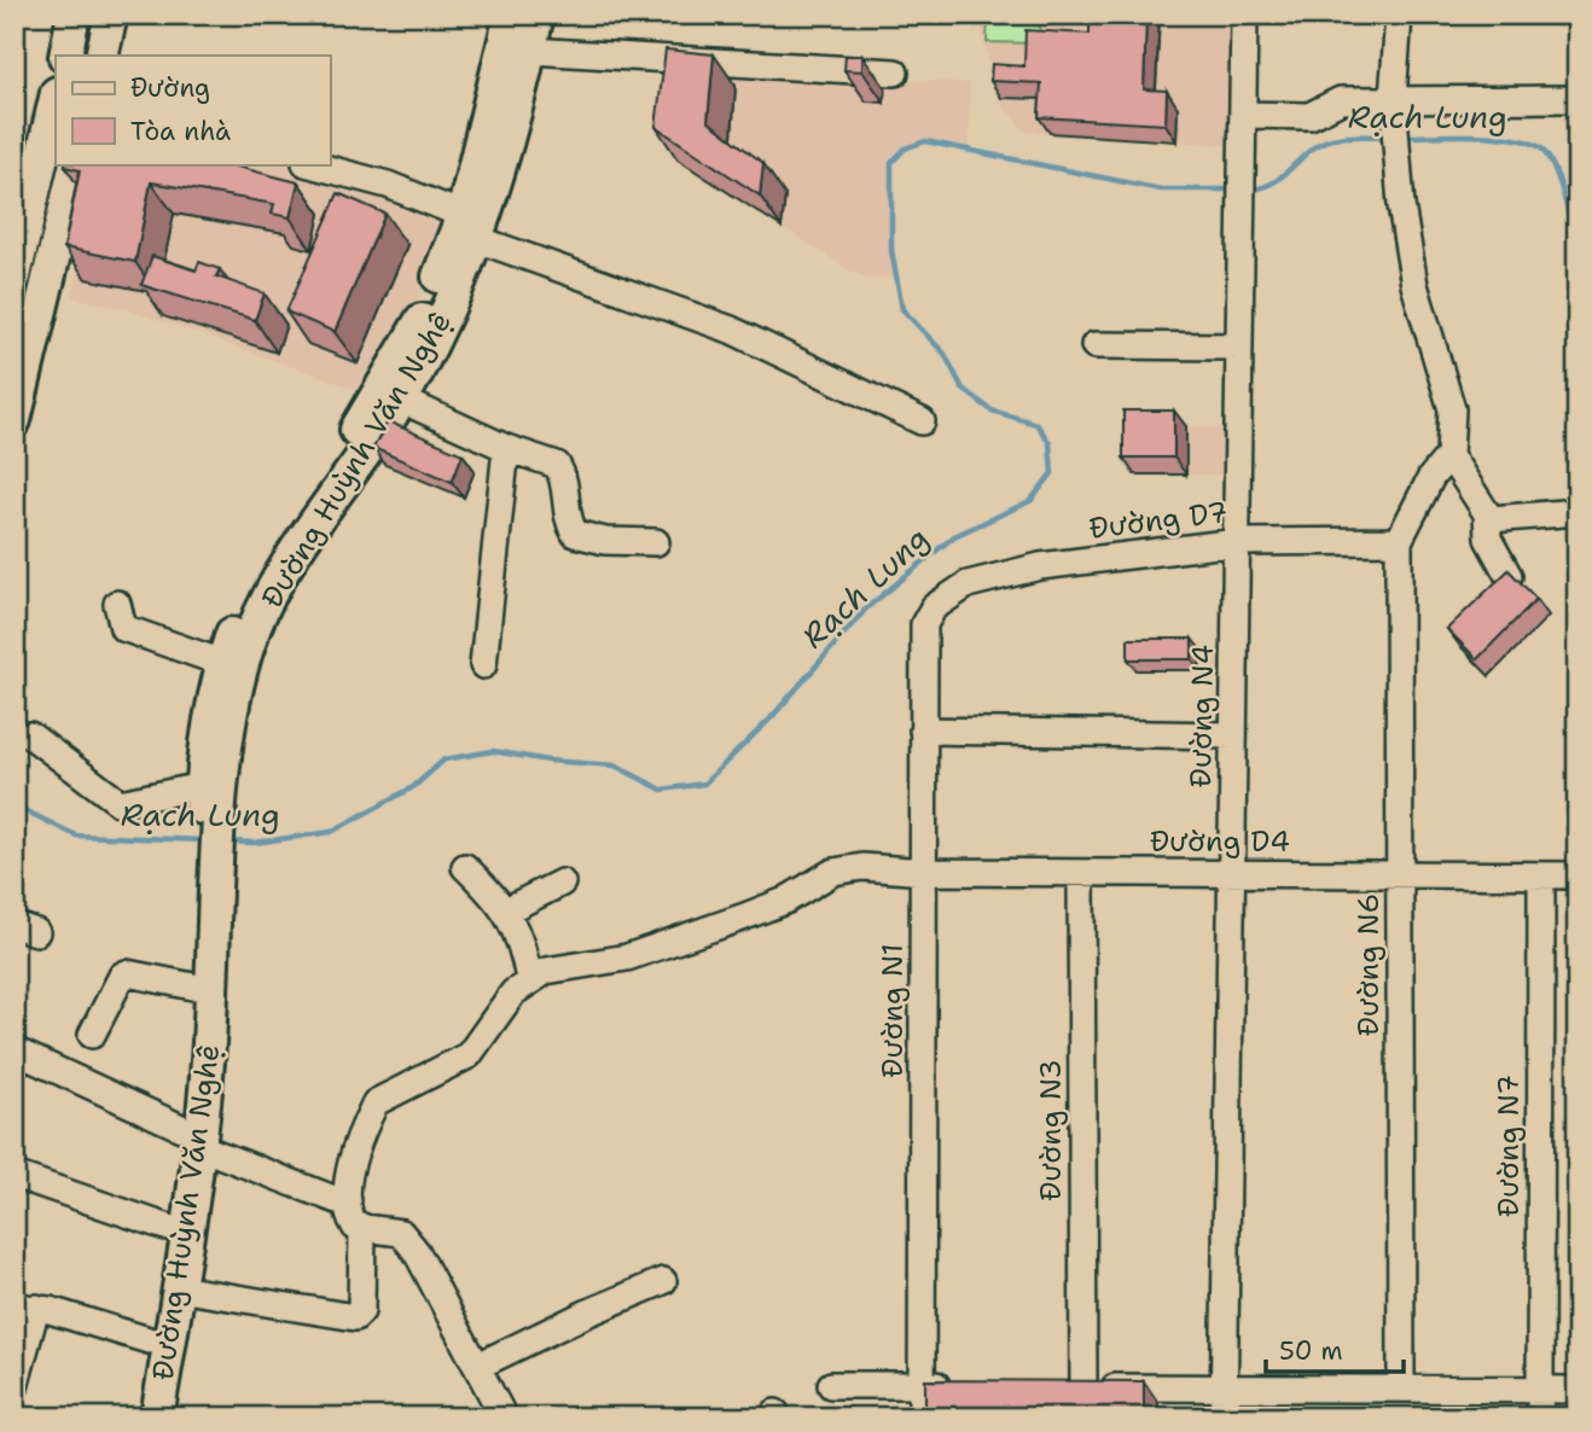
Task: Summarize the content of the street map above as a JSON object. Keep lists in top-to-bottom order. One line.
{"streets":{"main road":["Đường Huỳnh Văn Nghệ"],"street":["Đường D7","Đường N4","Đường D4","Đường N6","Đường N1","Đường N3","Đường N7"]},"crossings":[["Đường D7","Đường N4"],["Đường D7","Đường N6"],["Đường D7","Đường N1"],["Đường N4","Đường D4"],["Đường D4","Đường N6"],["Đường D4","Đường N1"],["Đường D4","Đường N3"],["Đường D4","Đường N7"]],"water":["Rạch Lung"],"legend":["Đường","Tòa nhà"],"scale_bar":"50 m"}
